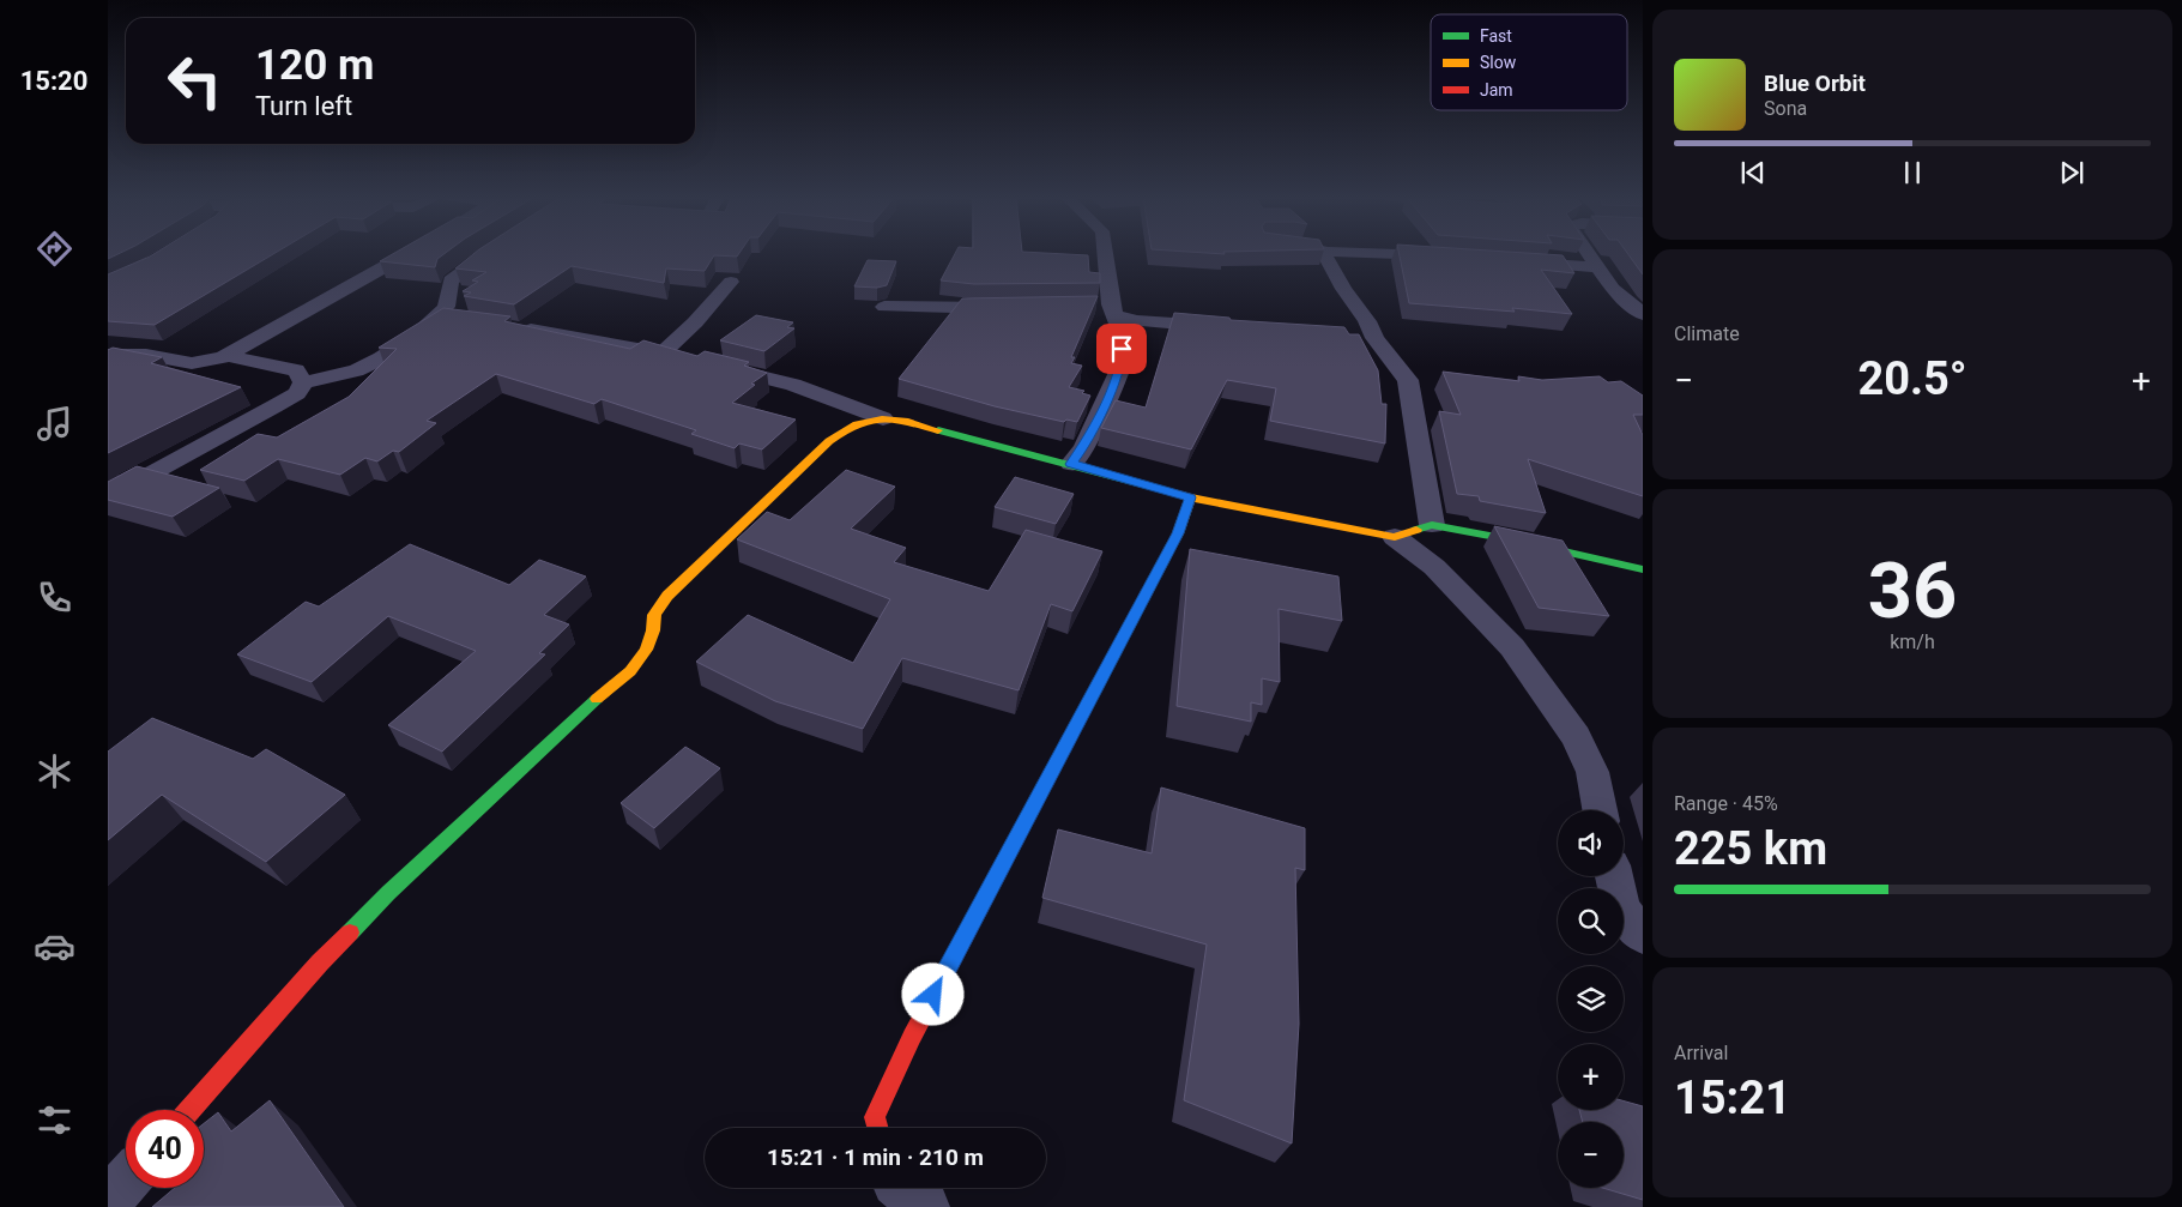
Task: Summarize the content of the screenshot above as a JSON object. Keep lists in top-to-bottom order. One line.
{"legend":["Fast","Slow","Jam"],"page":{"tabs":"15:20","turn":["120 m","Turn left"],"song":["Blue Orbit","Sona"],"tile":["Climate",["36","km/h"],["Range · 45%","225 km"],["Arrival","15:21"]],"heat":["−","20.5°","+"],"map_buttons":["+","−"],"limit":"40","trip":"15:21 · 1 min · 210 m"}}
